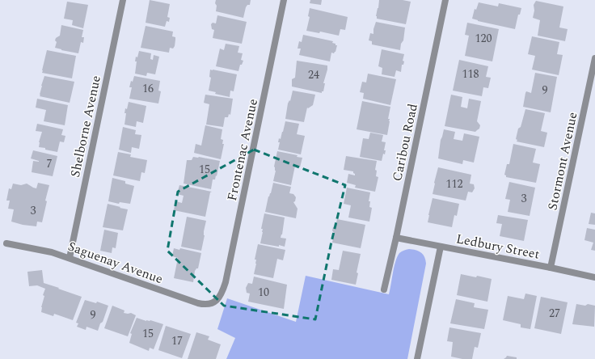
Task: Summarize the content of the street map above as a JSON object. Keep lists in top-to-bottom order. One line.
{"streets":{"street":["Shelborne Avenue","Caribou Road","Frontenac Avenue","Stormont Avenue","Ledbury Street","Saguenay Avenue"]},"crossings":[["Shelborne Avenue","Saguenay Avenue"],["Caribou Road","Ledbury Street"],["Frontenac Avenue","Saguenay Avenue"],["Stormont Avenue","Ledbury Street"]],"house_numbers":["120","118","24","16","9","7","15","112","3","3","10","27","9","15","17"]}
